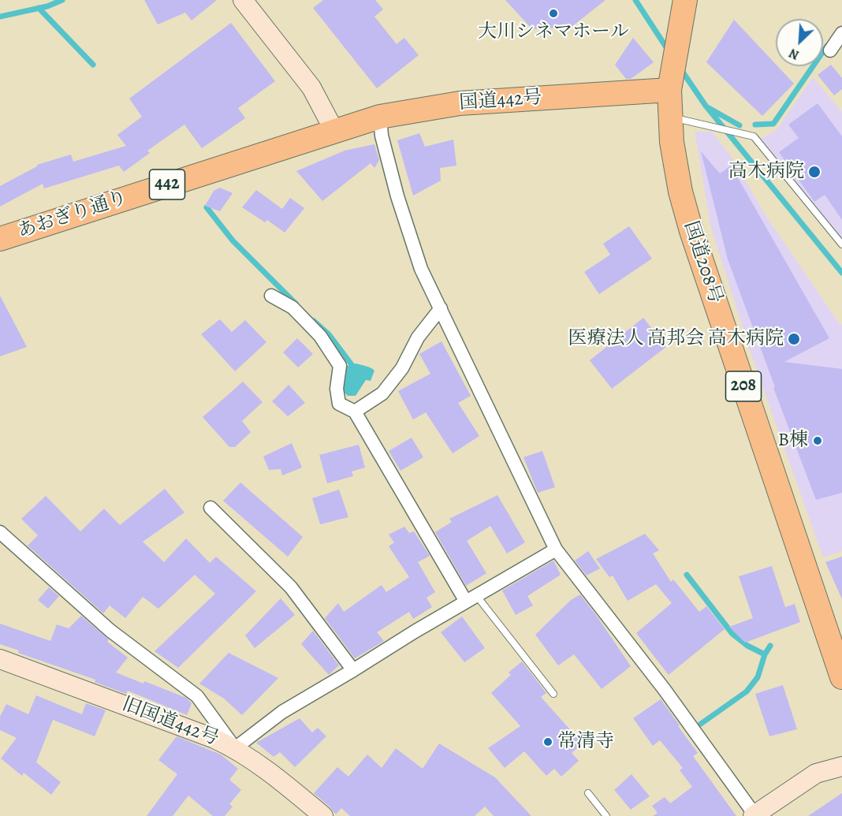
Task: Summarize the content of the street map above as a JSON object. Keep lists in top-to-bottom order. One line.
{"streets":{"highway":["国道442号","442","あおぎり通り","国道208号","208"],"street":["旧国道442号"]},"crossings":[["国道442号","あおぎり通り"],["国道442号","国道208号"]],"places":["大川シネマホール","高木病院","医療法人 高邦会 高木病院","B棟","常清寺"],"north":"bottom left"}
